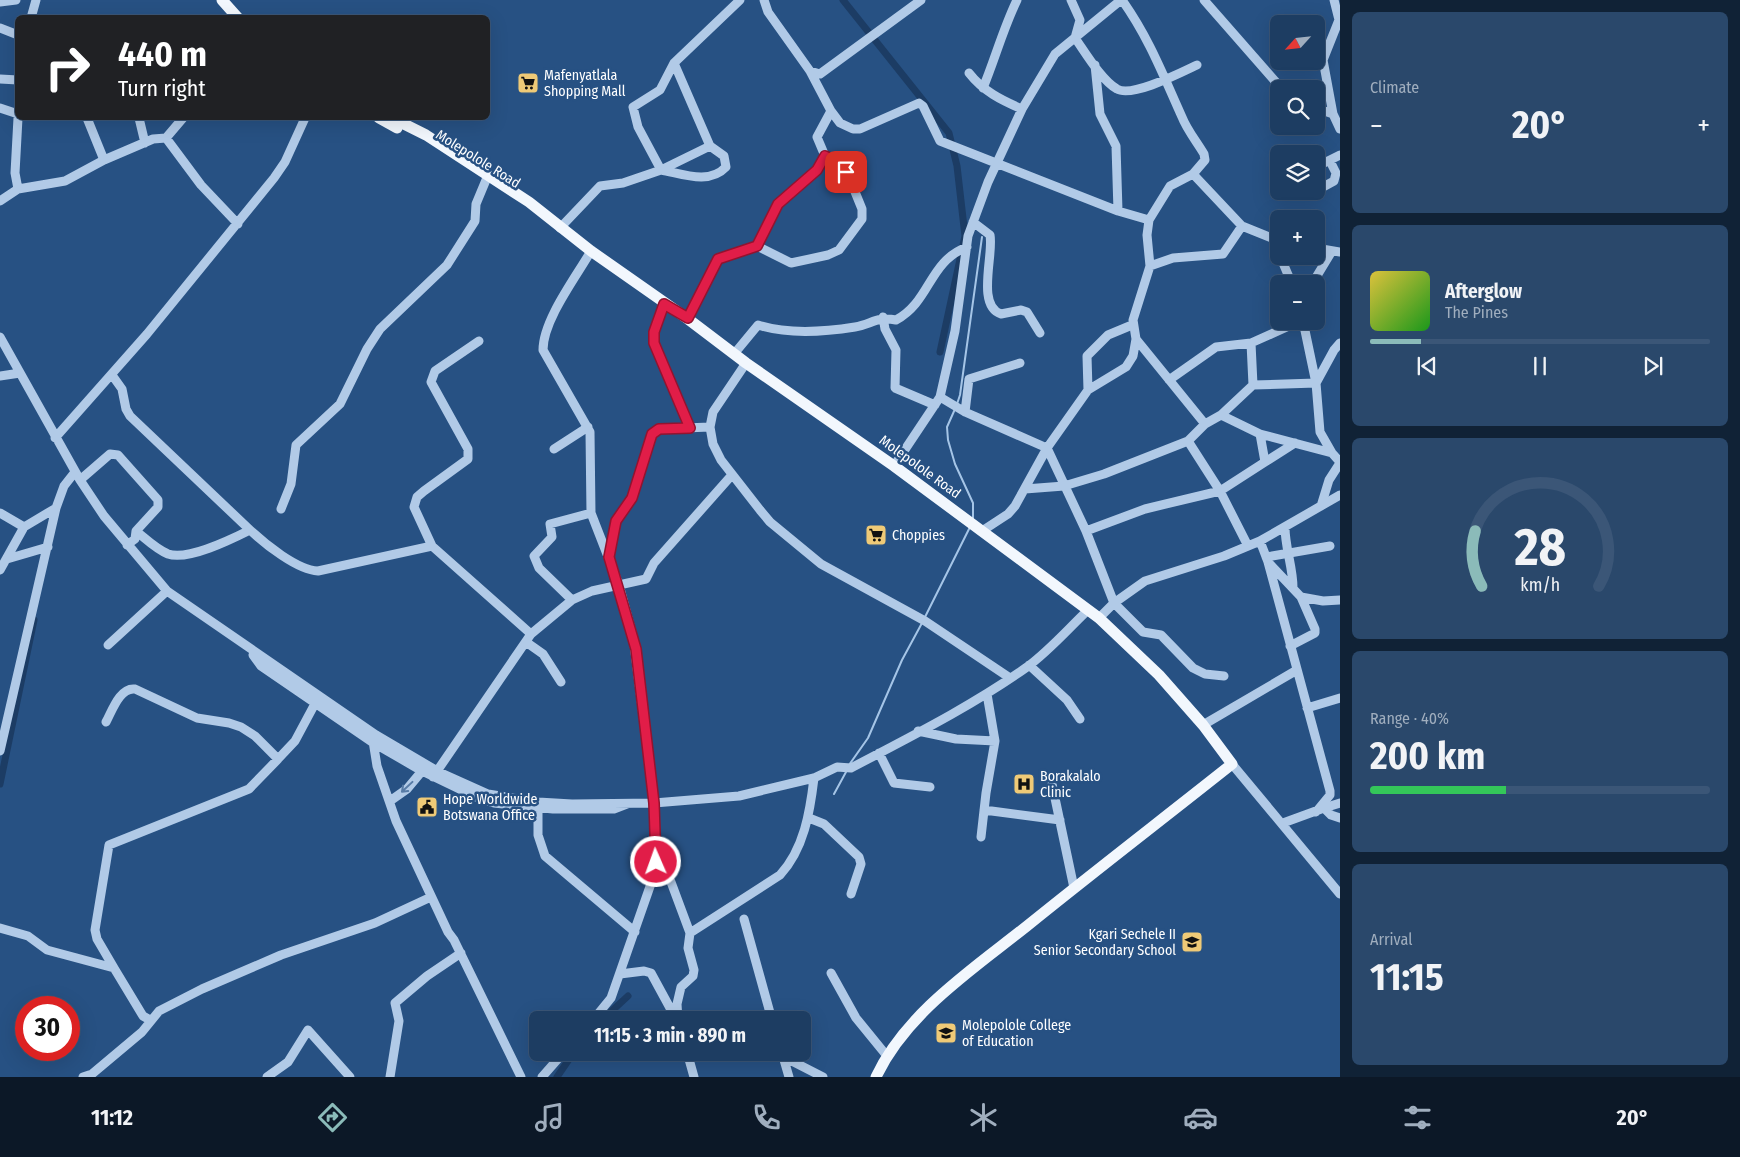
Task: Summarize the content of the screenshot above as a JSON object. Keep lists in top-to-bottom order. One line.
{"streets":{"main road":["Molepolole Road"]},"places":{"supermarket":["Mafenyatlala Shopping Mall","Choppies"],"hospital":["Borakalalo Clinic"],"public building":["Hope Worldwide Botswana Office"],"school or university":["Kgari Sechele II Senior Secondary School","Molepolole College of Education"]},"north":"bottom left","page":{"tile":["Climate",["Range · 40%","200 km"],["Arrival","11:15"]],"map_buttons":["+","−"],"turn":["440 m","Turn right"],"heat":["−","20°","+"],"song":["Afterglow","The Pines"],"limit":"30","trip":"11:15 · 3 min · 890 m","tabs":["11:12","20°"],"gauge":["28","km/h"]}}
